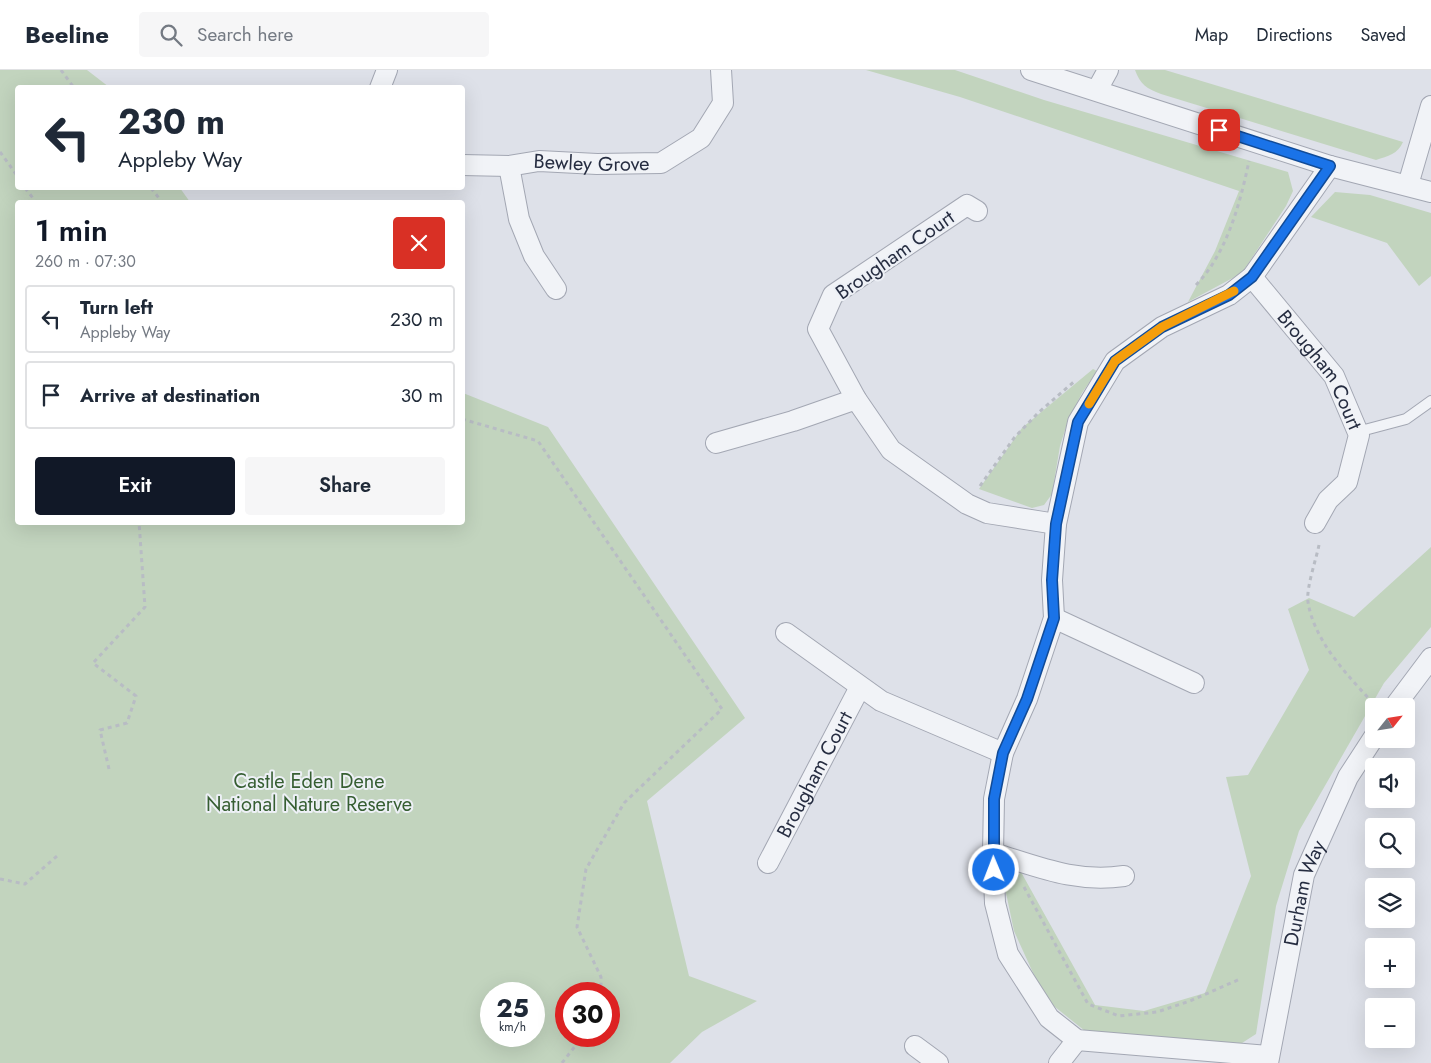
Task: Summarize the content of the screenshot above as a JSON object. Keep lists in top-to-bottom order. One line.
{"streets":{"street":["Bewley Grove","Brougham Court","Durham Way"]},"parks":["Castle Eden Dene National Nature Reserve"],"north":"top right","page":{"header":"Beeline","search":"Search here","nav":["Map","Directions","Saved"],"turn":["230 m","Appleby Way"],"heading":["1 min","260 m · 07:30"],"list":[{"name":"Turn left","note":"Appleby Way","value":"230 m"},{"name":"Arrive at destination","value":"30 m"}],"buttons":["Exit","Share"],"map_buttons":["+","−"],"speed":"25 km/h","limit":"30"}}
